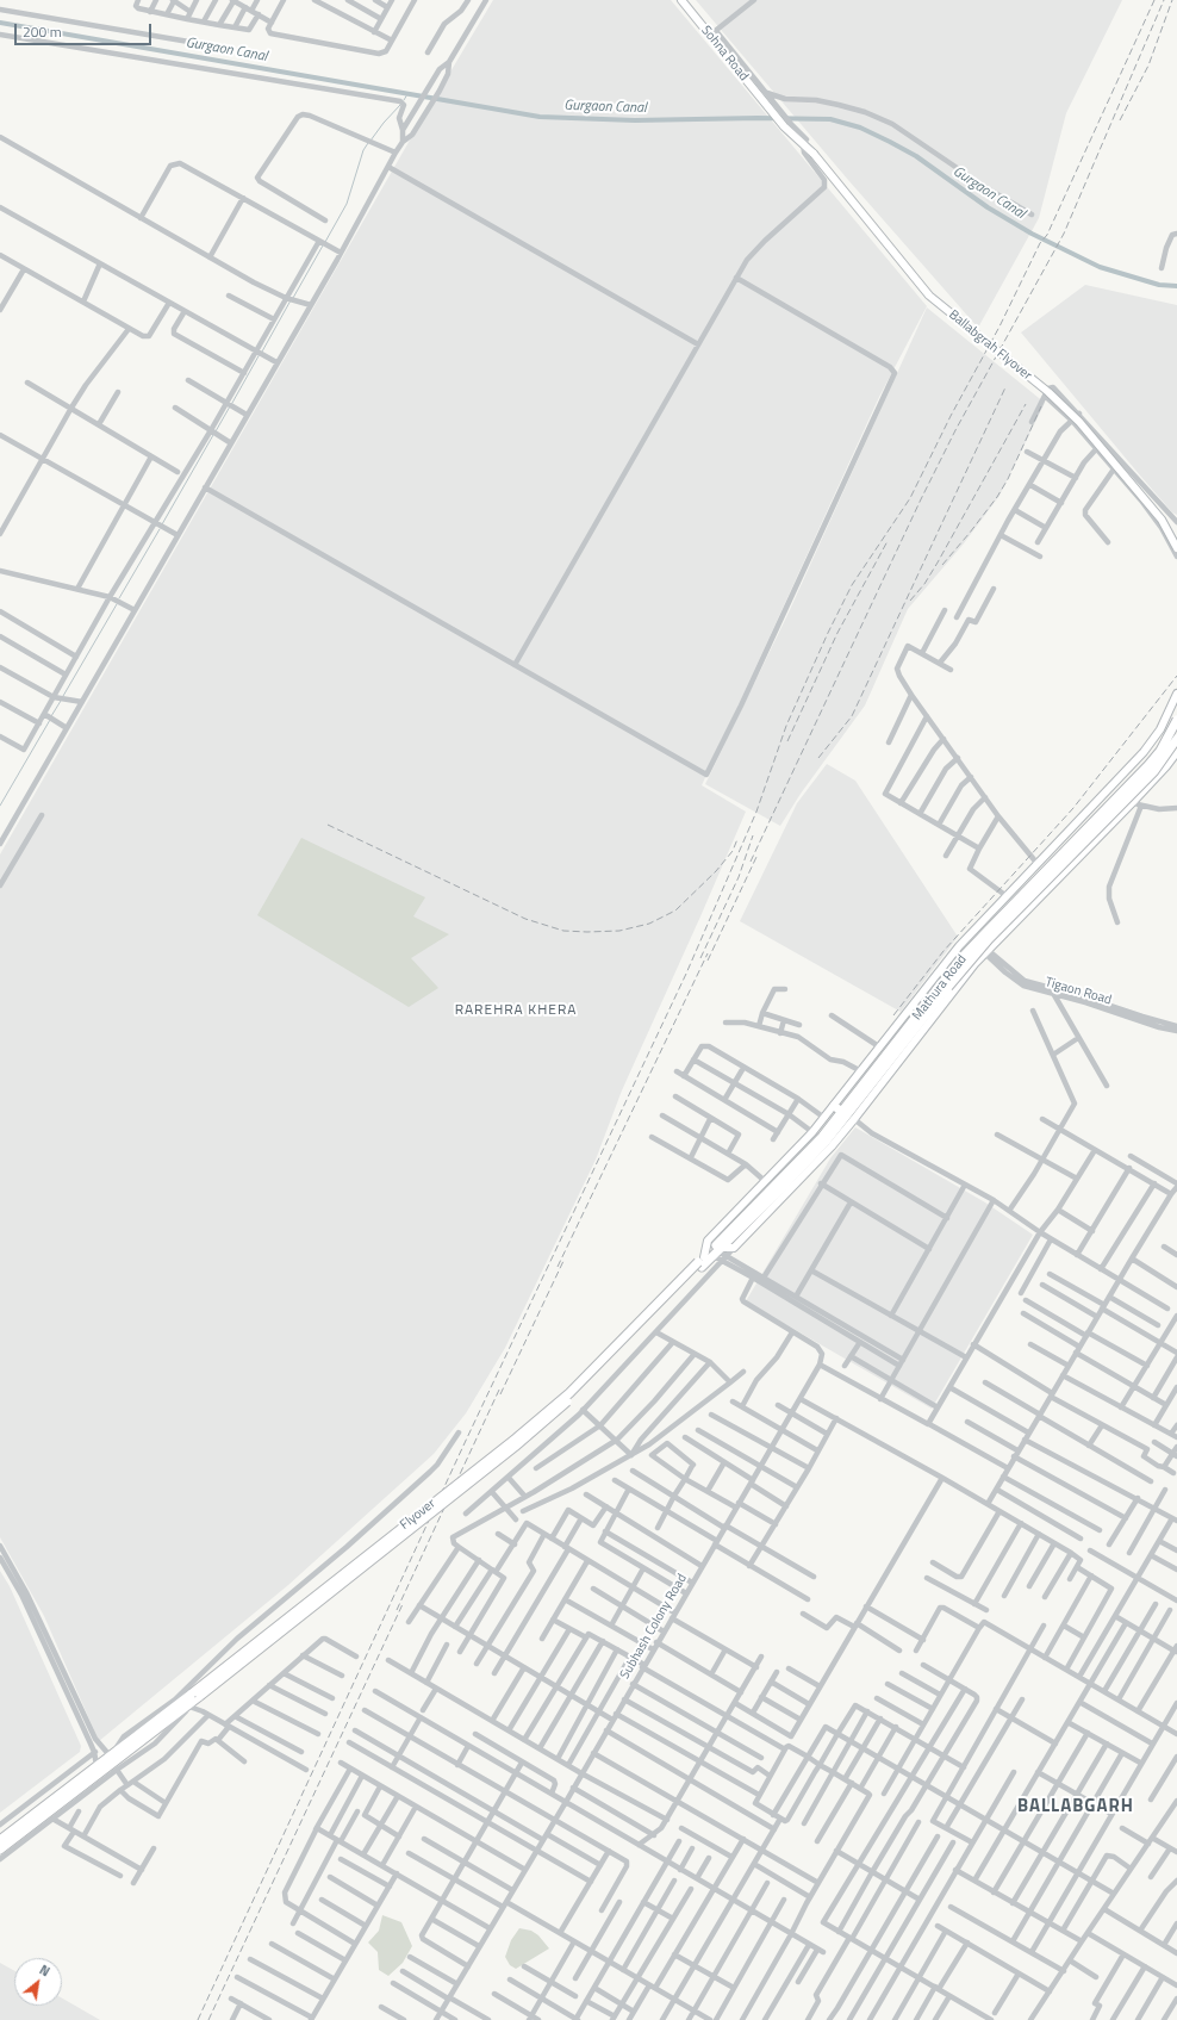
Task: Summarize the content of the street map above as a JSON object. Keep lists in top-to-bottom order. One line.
{"streets":{"highway":["Mathura Road","Flyover"],"main road":["Sohna Road","Ballabgrah Flyover"],"street":["Tigaon Road","Subhash Colony Road"]},"crossings":[["Sohna Road","Ballabgrah Flyover"],["Mathura Road","Flyover"]],"districts":["RAREHRA KHERA","BALLABGARH"],"water":["Gurgaon Canal"],"scale_bar":"200 m","north":"top right"}
